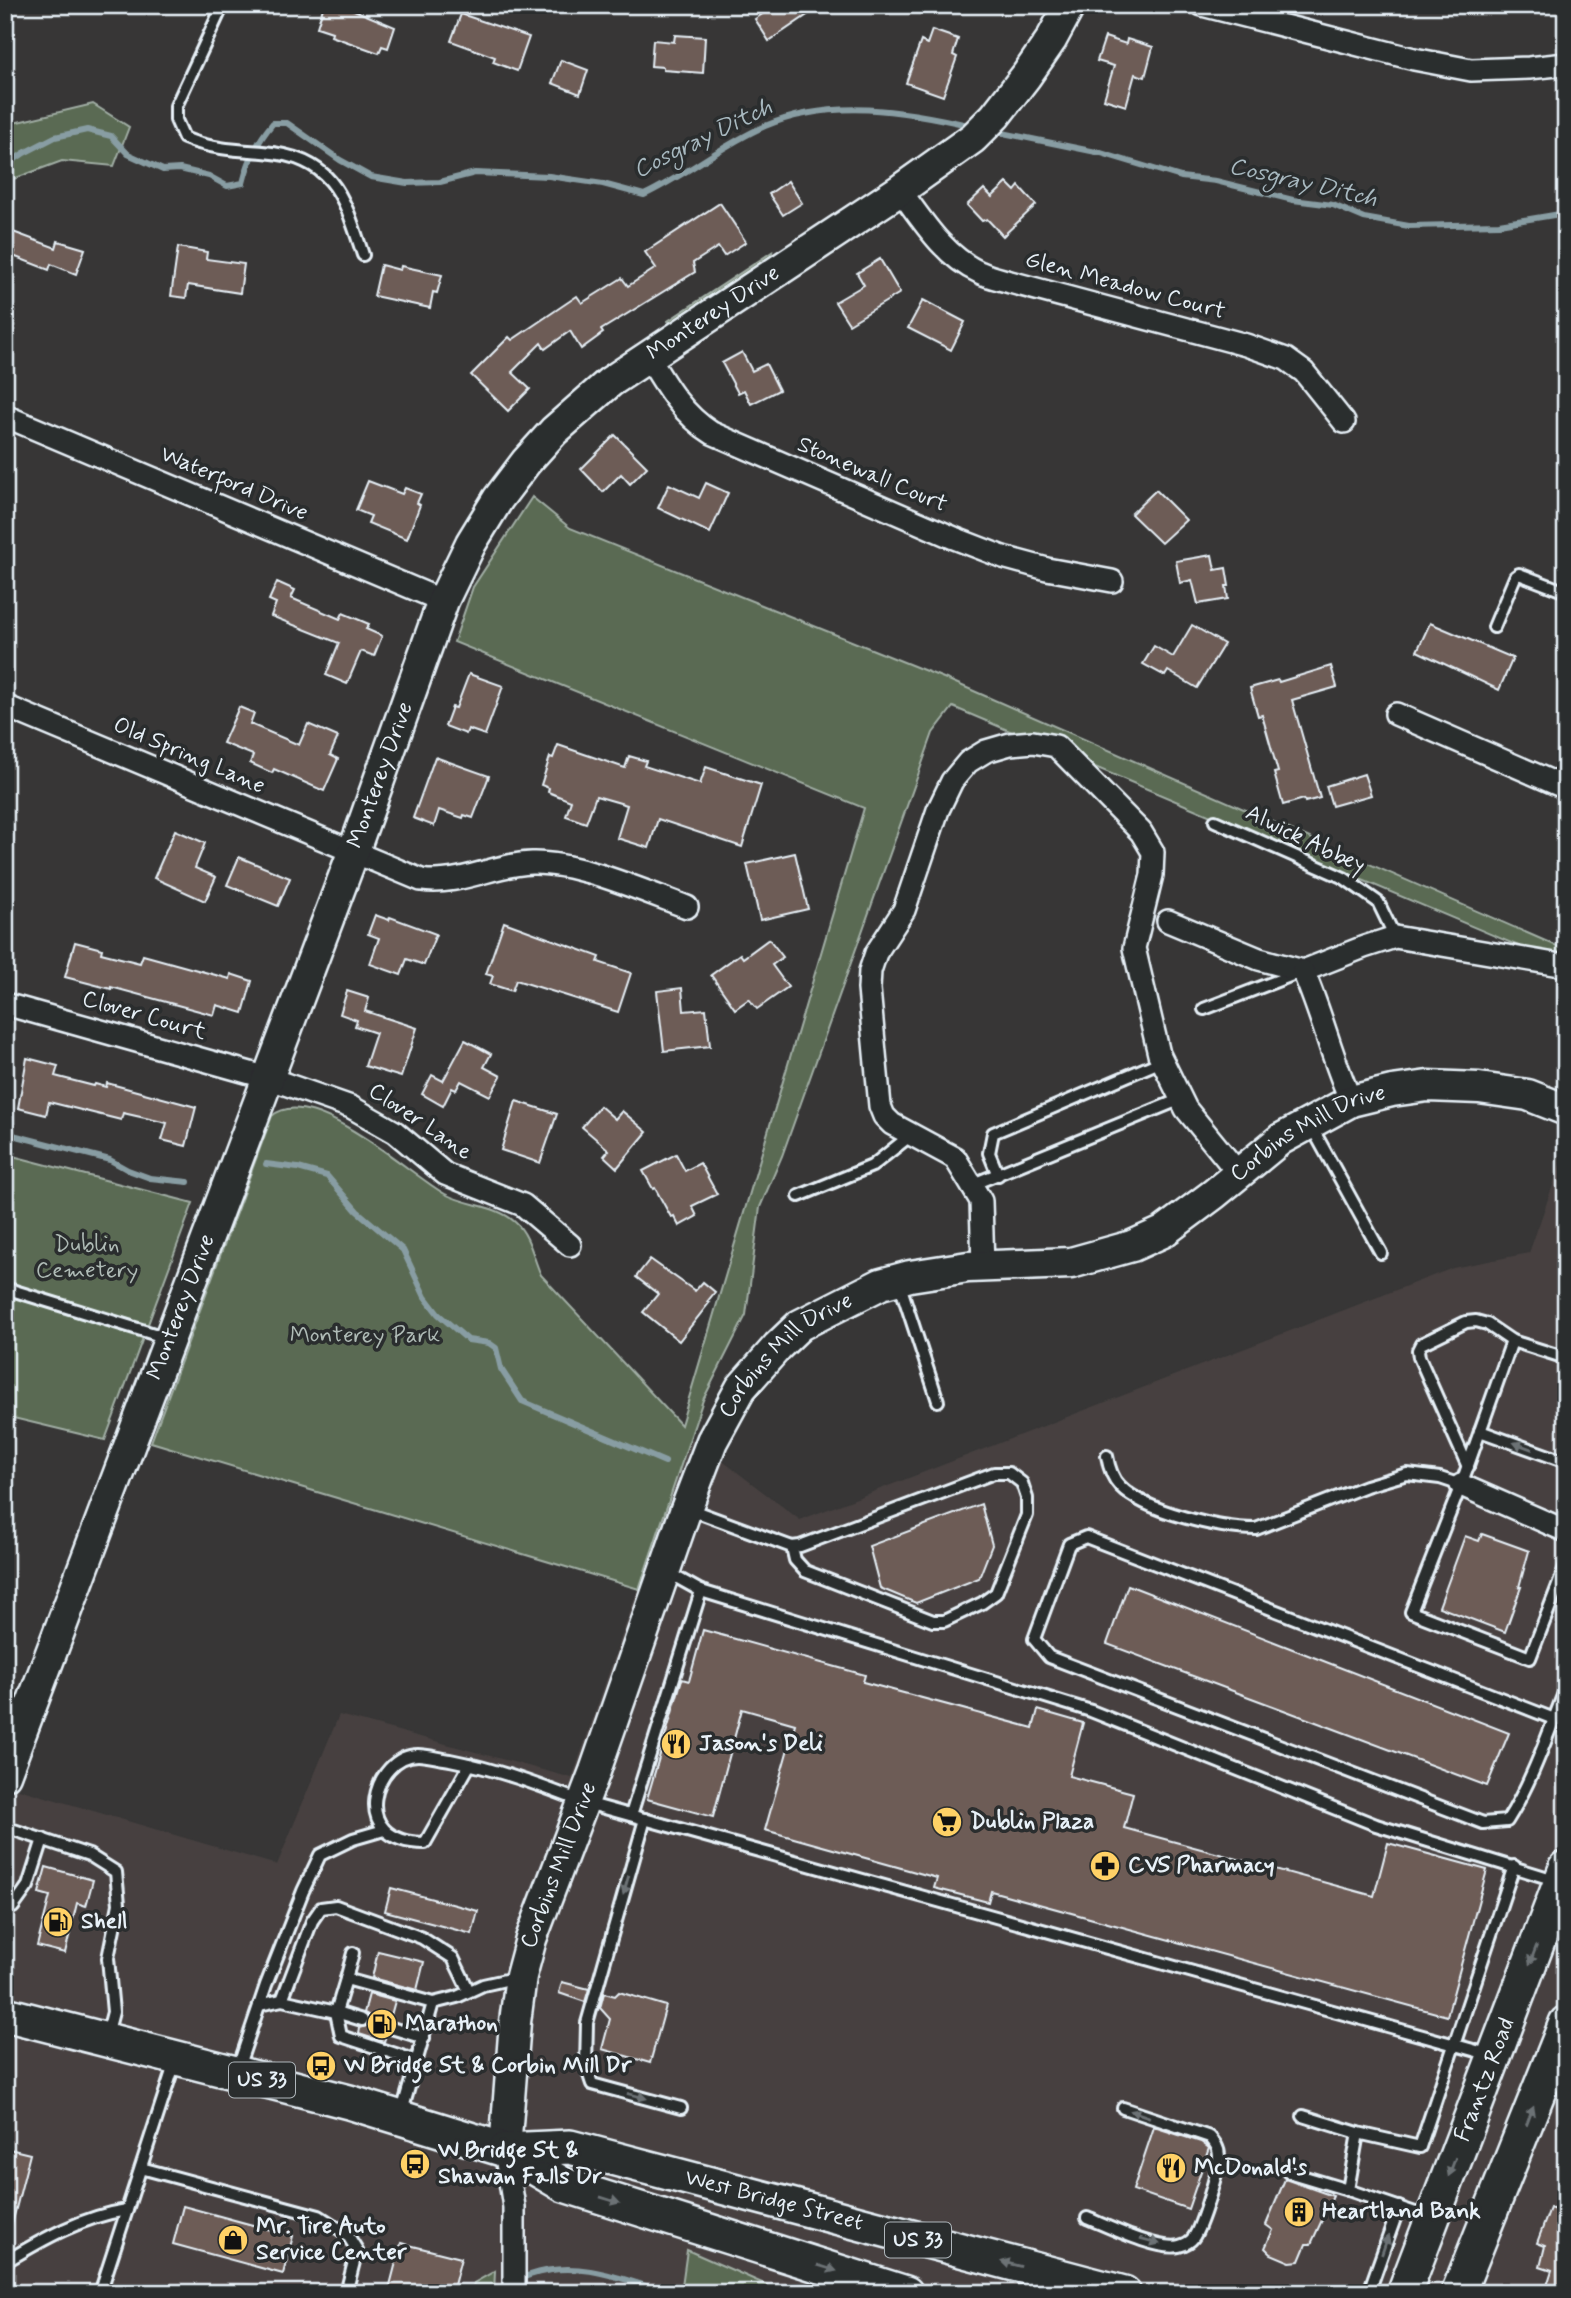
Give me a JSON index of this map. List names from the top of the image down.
{
  "streets": {
    "main road": ["US 33", "Frantz Road", "West Bridge Street"],
    "street": [
      "Glen Meadow Court",
      "Monterey Drive",
      "Stonewall Court",
      "Waterford Drive",
      "Old Spring Lane",
      "Clover Court",
      "Clover Lane",
      "Corbins Mill Drive"
    ],
    "lane": ["Alwick Abbey"]
  },
  "crossings": [
    ["Glen Meadow Court", "Monterey Drive"],
    ["Monterey Drive", "Stonewall Court"],
    ["Monterey Drive", "Waterford Drive"],
    ["Monterey Drive", "Old Spring Lane"],
    ["Monterey Drive", "Clover Court"],
    ["Monterey Drive", "Clover Lane"],
    ["Clover Court", "Clover Lane"],
    ["Corbins Mill Drive", "West Bridge Street"]
  ],
  "water": ["Cosgray Ditch"],
  "parks": ["Dublin Cemetery", "Monterey Park"],
  "places": {
    "restaurant": ["Jason's Deli", "McDonald's"],
    "supermarket": ["Dublin Plaza"],
    "pharmacy": ["CVS Pharmacy"],
    "fuel station": ["Shell", "Marathon"],
    "bus stop": ["W Bridge St & Corbin Mill Dr", "W Bridge St & Shawan Falls Dr"],
    "building": ["Heartland Bank"],
    "shop": ["Mr. Tire Auto Service Center"]
  }
}
